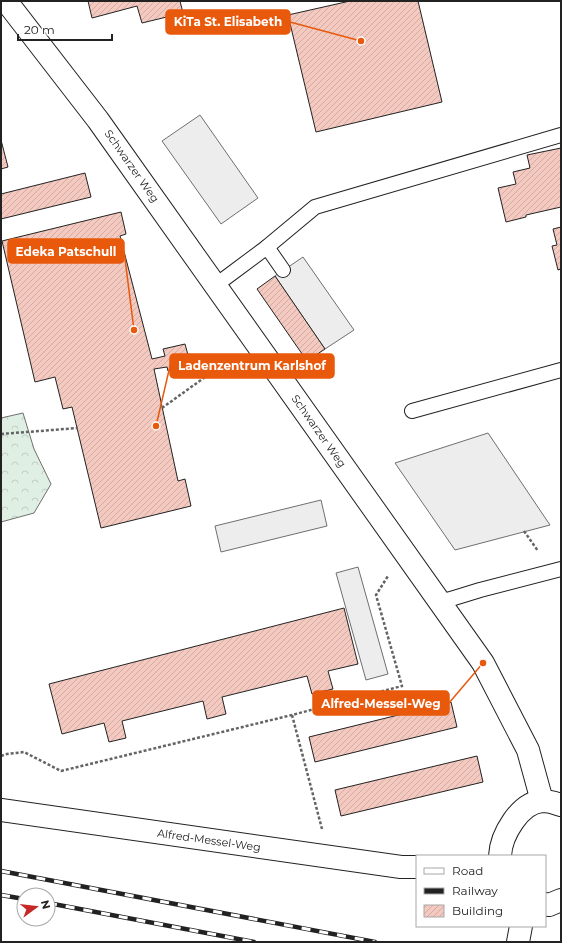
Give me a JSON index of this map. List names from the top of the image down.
{
  "streets": {
    "street": ["Schwarzer Weg", "Alfred-Messel-Weg"]
  },
  "places": [
    "KiTa St. Elisabeth",
    "Edeka Patschull",
    "Ladenzentrum Karlshof",
    "Alfred-Messel-Weg"
  ],
  "legend": ["Road", "Railway", "Building"],
  "scale_bar": "20 m",
  "north": "right"
}
